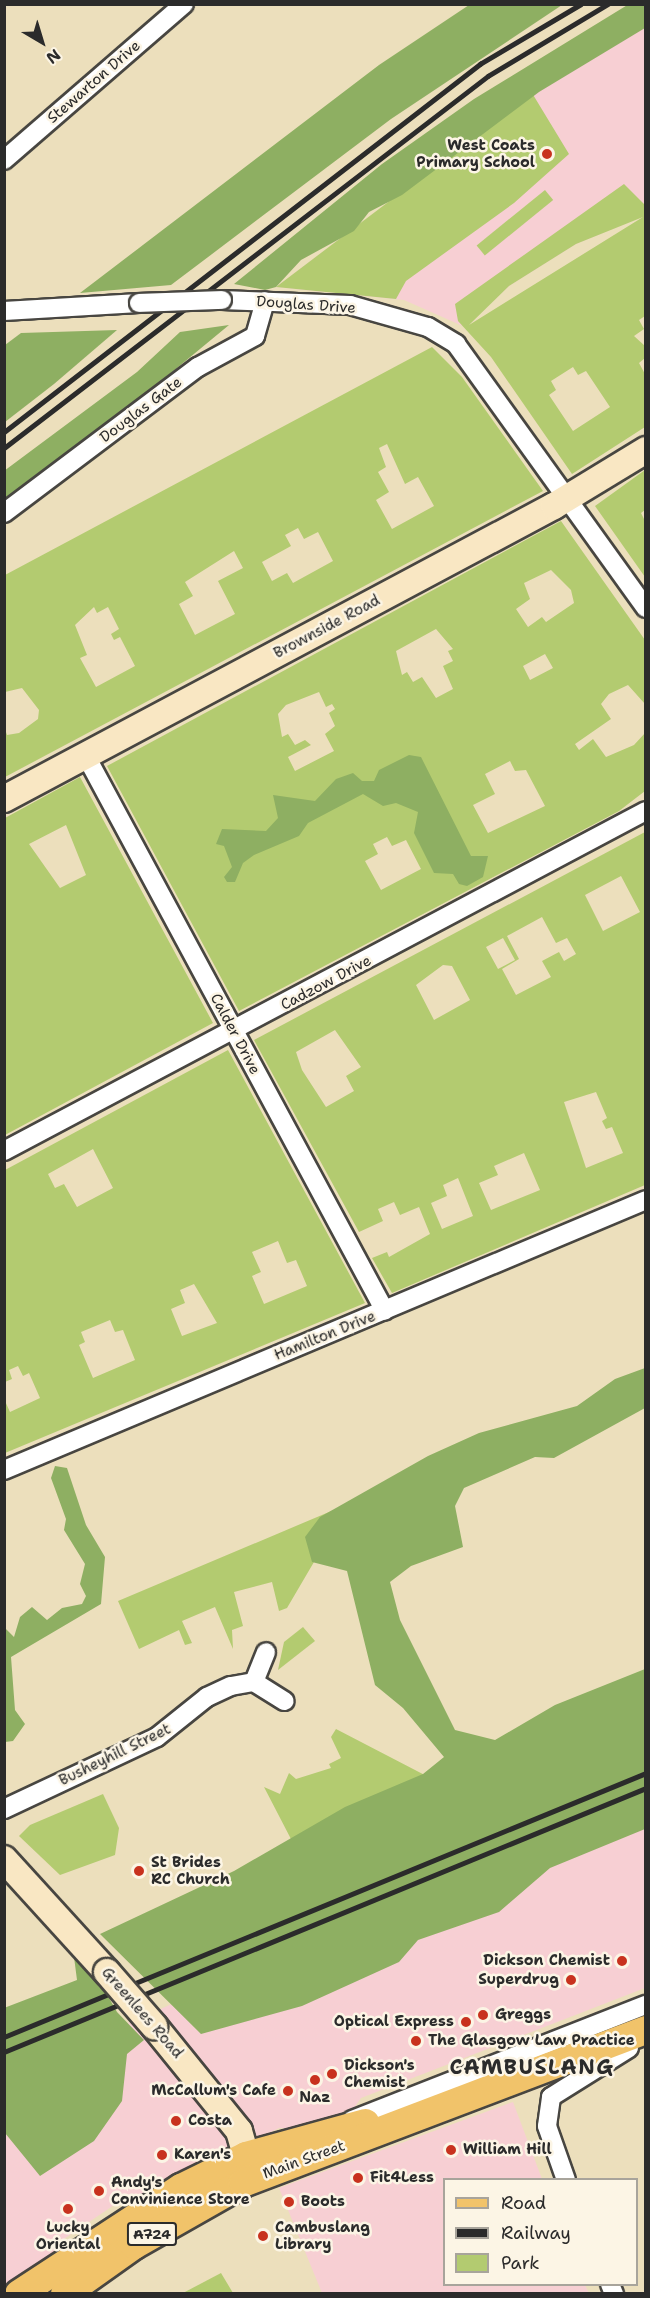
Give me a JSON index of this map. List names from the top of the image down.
{
  "streets": {
    "main road": ["Main Street", "A724"],
    "street": [
      "Stewarton Drive",
      "Douglas Drive",
      "Douglas Gate",
      "Brownside Road",
      "Cadzow Drive",
      "Calder Drive",
      "Hamilton Drive",
      "Busheyhill Street",
      "Greenlees Road"
    ]
  },
  "crossings": [
    ["Douglas Drive", "Douglas Gate"],
    ["Douglas Drive", "Brownside Road"],
    ["Brownside Road", "Calder Drive"],
    ["Cadzow Drive", "Calder Drive"],
    ["Calder Drive", "Hamilton Drive"],
    ["Greenlees Road", "Main Street"]
  ],
  "districts": ["CAMBUSLANG"],
  "places": [
    "West Coats Primary School",
    "St Brides RC Church",
    "Dickson Chemist",
    "Superdrug",
    "Greggs",
    "Optical Express",
    "The Glasgow Law Practice",
    "Dickson's Chemist",
    "Naz",
    "McCallum's Cafe",
    "Costa",
    "William Hill",
    "Karen's",
    "Fit4Less",
    "Andy's Convinience Store",
    "Boots",
    "Lucky Oriental",
    "Cambuslang Library"
  ],
  "legend": ["Road", "Railway", "Park"],
  "north": "bottom right"
}
